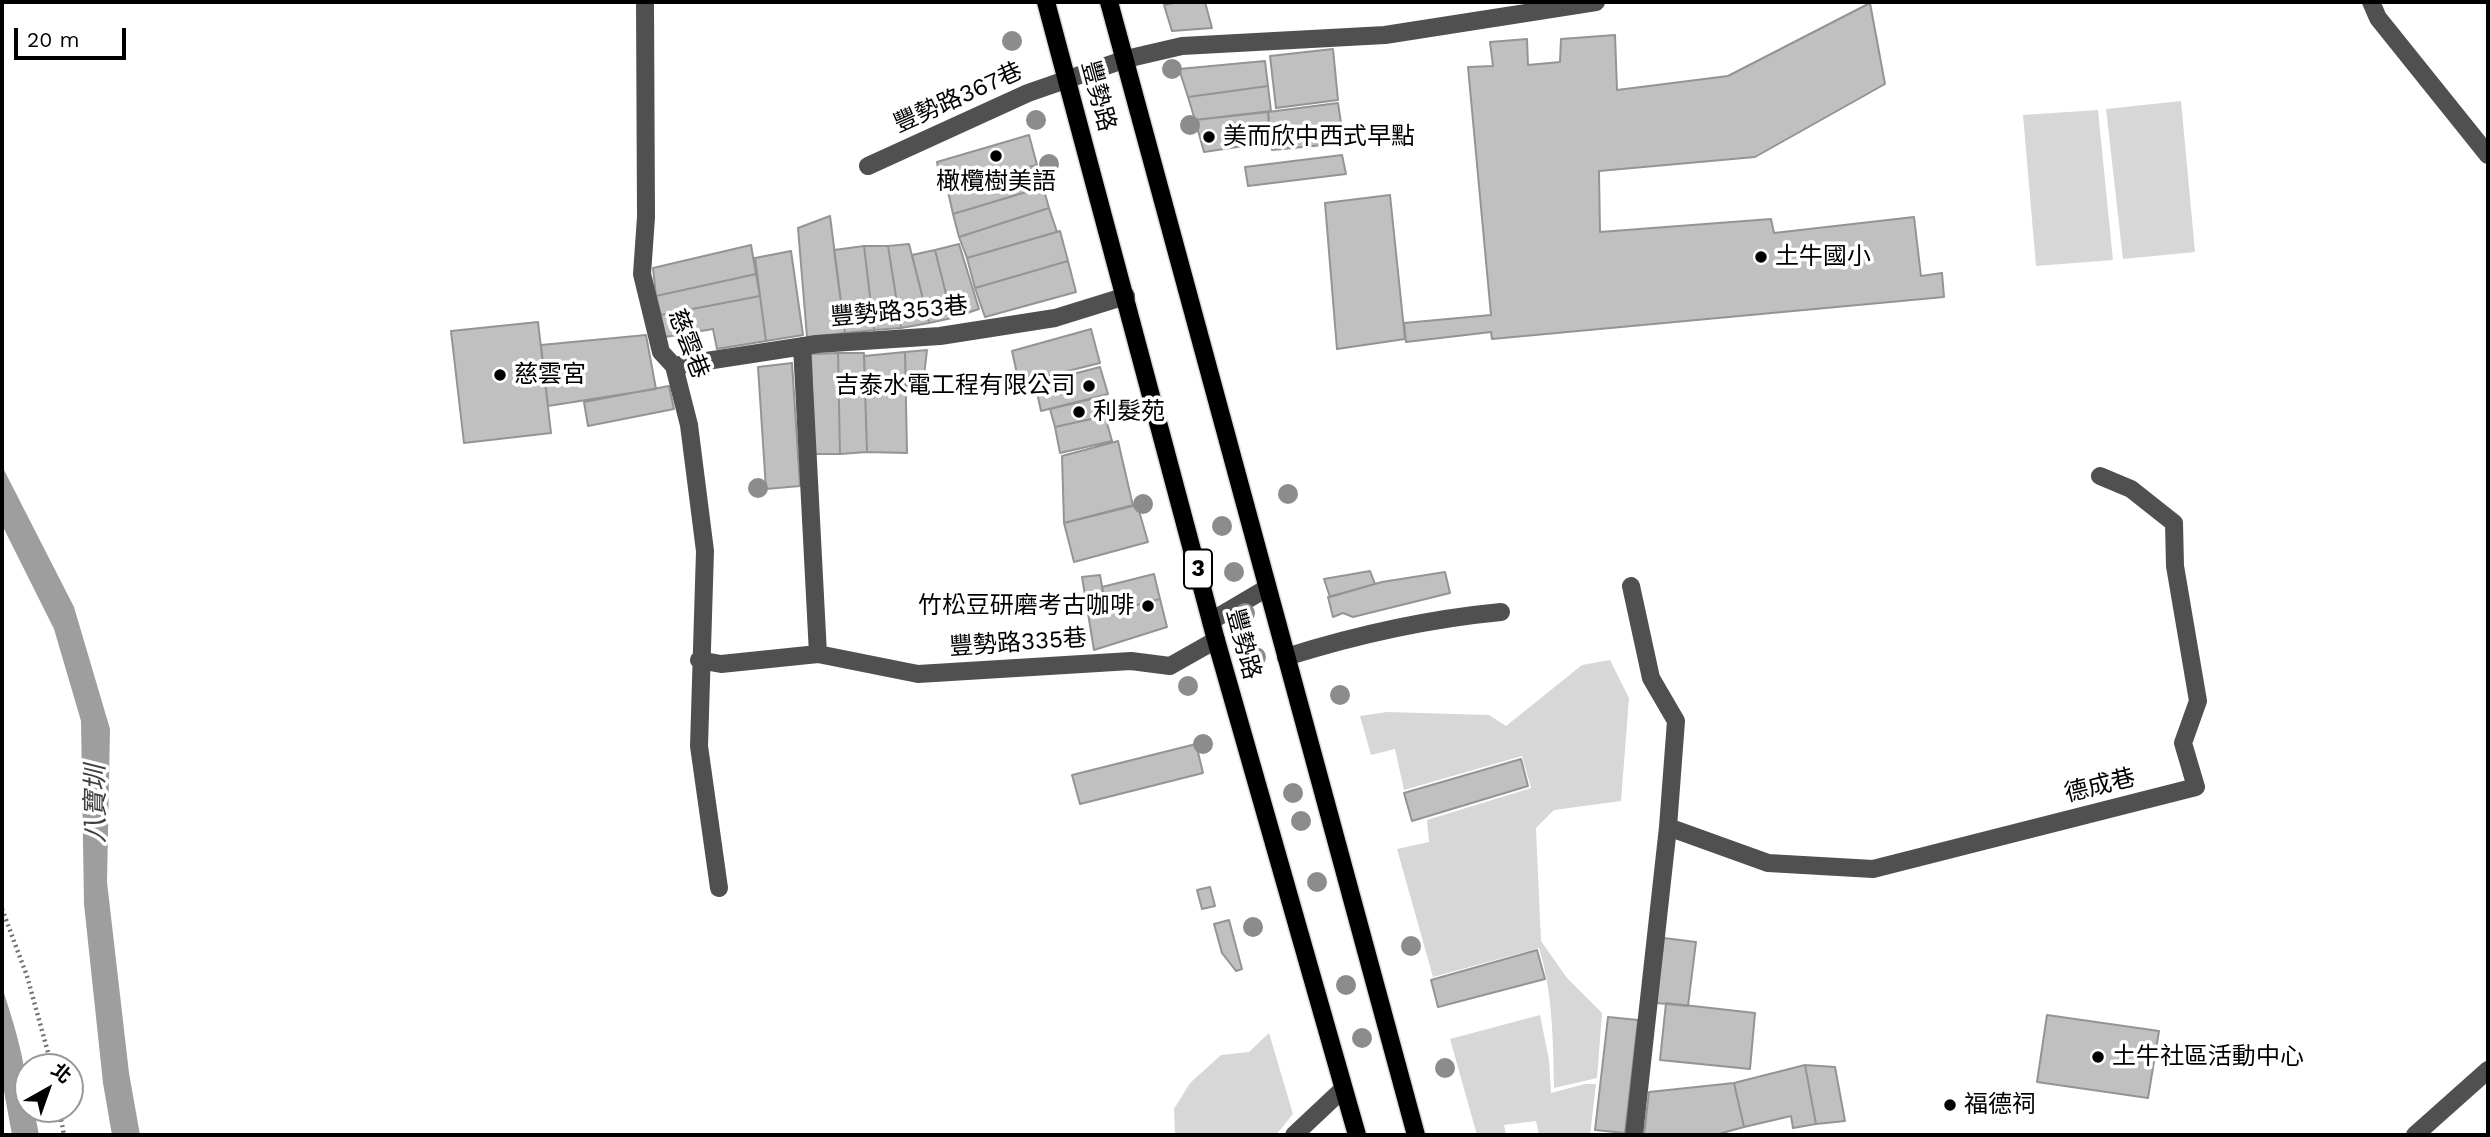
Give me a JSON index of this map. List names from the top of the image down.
{
  "streets": {
    "main road": ["豐勢路", "3"],
    "street": [
      "豐勢路367巷",
      "豐勢路353巷",
      "慈雲巷",
      "豐勢路335巷",
      "德成巷"
    ]
  },
  "crossings": [
    ["豐勢路", "豐勢路367巷"],
    ["豐勢路", "豐勢路353巷"],
    ["豐勢路", "豐勢路335巷"],
    ["豐勢路353巷", "慈雲巷"]
  ],
  "water": ["八寶圳"],
  "places": [
    "美而欣中西式早點",
    "橄欖樹美語",
    "土牛國小",
    "慈雲宮",
    "吉泰水電工程有限公司",
    "利髮苑",
    "竹松豆研磨考古咖啡",
    "土牛社區活動中心",
    "福德祠"
  ],
  "scale_bar": "20 m",
  "north": "top right"
}
